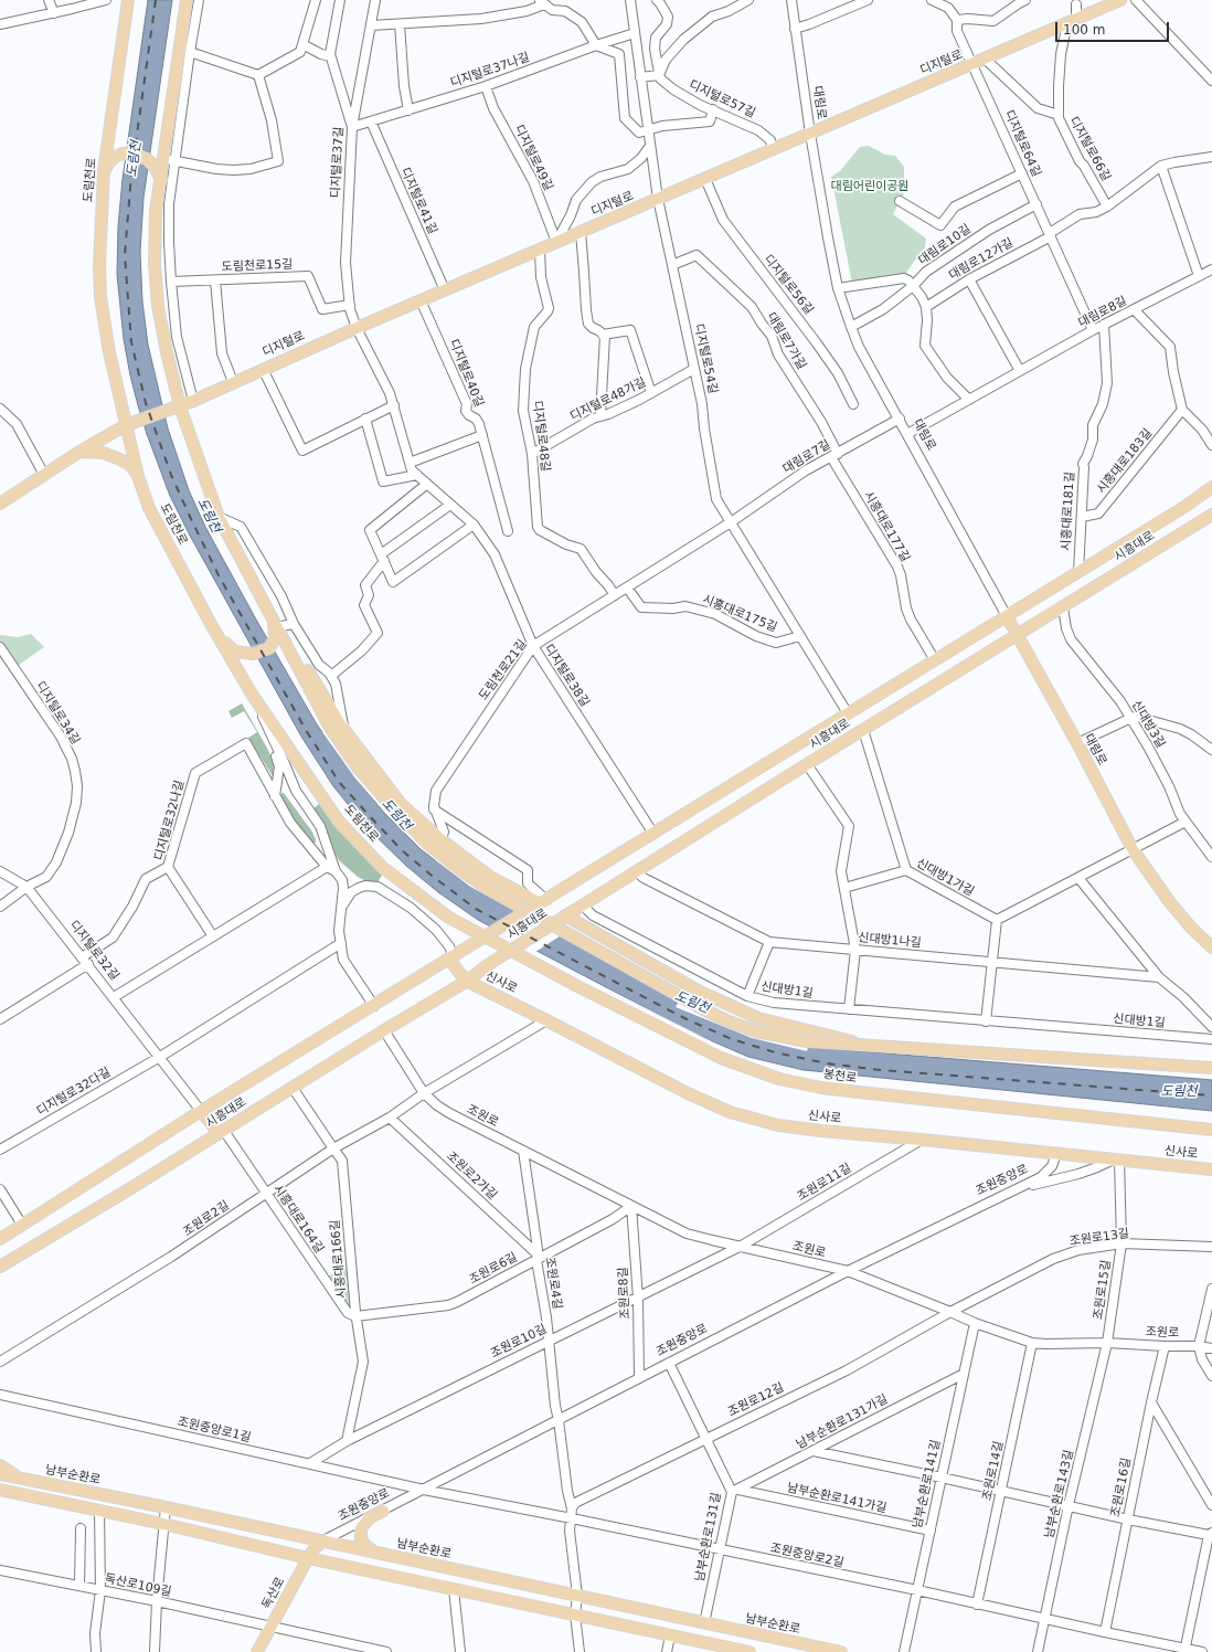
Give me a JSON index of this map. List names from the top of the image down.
{
  "streets": {
    "main road": [
      "디지털로",
      "대림로",
      "도림천로",
      "시흥대로",
      "디지털로32길",
      "신사로",
      "봉천로",
      "조원중앙로",
      "남부순환로",
      "독산로"
    ],
    "street": [
      "디지털로37나길",
      "디지털로57길",
      "디지털로64길",
      "디지털로66길",
      "디지털로49길",
      "디지털로37길",
      "디지털로41길",
      "대림로10길",
      "대림로12가길",
      "도림천로15길",
      "디지털로56길",
      "대림로8길",
      "대림로7가길",
      "디지털로54길",
      "디지털로40길",
      "디지털로48가길",
      "디지털로48길",
      "대림로7길",
      "시흥대로183길",
      "시흥대로181길",
      "시흥대로177길",
      "시흥대로175길",
      "도림천로21길",
      "디지털로38길",
      "디지털로34길",
      "신대방3길",
      "디지털로32나길",
      "신대방1가길",
      "신대방1나길",
      "신대방1길",
      "디지털로32다길",
      "조원로",
      "조원로2가길",
      "조원로11길",
      "조원로2길",
      "시흥대로164길",
      "조원로13길",
      "시흥대로166길",
      "조원로6길",
      "조원로4길",
      "조원로15길",
      "조원로8길",
      "조원로10길",
      "조원로12길",
      "남부순환로131가길",
      "조원중앙로1길",
      "조원로14길",
      "남부순환로141길",
      "조원로16길",
      "남부순환로143길",
      "남부순환로141가길",
      "남부순환로131길",
      "조원중앙로2길",
      "독산로109길"
    ]
  },
  "crossings": [
    ["디지털로", "디지털로57길"],
    ["디지털로", "대림로"],
    ["디지털로", "디지털로64길"],
    ["디지털로", "디지털로66길"],
    ["디지털로", "디지털로49길"],
    ["디지털로", "디지털로37길"],
    ["디지털로", "도림천로"],
    ["디지털로", "디지털로41길"],
    ["디지털로", "디지털로56길"],
    ["디지털로", "디지털로54길"],
    ["디지털로", "디지털로40길"],
    ["디지털로", "디지털로48길"],
    ["디지털로", "디지털로38길"],
    ["디지털로37나길", "디지털로49길"],
    ["디지털로37나길", "디지털로37길"],
    ["디지털로37나길", "디지털로41길"],
    ["디지털로37나길", "디지털로54길"],
    ["대림로", "대림로10길"],
    ["대림로", "대림로8길"],
    ["대림로", "대림로7길"],
    ["대림로", "시흥대로"],
    ["디지털로64길", "대림로10길"],
    ["디지털로64길", "대림로12가길"],
    ["디지털로64길", "대림로8길"],
    ["디지털로37길", "도림천로15길"],
    ["디지털로37길", "디지털로38길"],
    ["도림천로", "봉천로"],
    ["대림로8길", "시흥대로181길"],
    ["대림로7가길", "디지털로54길"],
    ["대림로7가길", "대림로7길"],
    ["대림로7가길", "시흥대로177길"],
    ["디지털로54길", "디지털로48가길"],
    ["디지털로54길", "대림로7길"],
    ["디지털로54길", "시흥대로175길"],
    ["디지털로54길", "도림천로21길"],
    ["디지털로48가길", "디지털로48길"],
    ["디지털로48길", "도림천로21길"],
    ["대림로7길", "시흥대로177길"],
    ["대림로7길", "시흥대로175길"],
    ["대림로7길", "도림천로21길"],
    ["시흥대로183길", "시흥대로181길"],
    ["시흥대로181길", "시흥대로"],
    ["시흥대로177길", "시흥대로"],
    ["시흥대로", "시흥대로175길"],
    ["시흥대로", "도림천로21길"],
    ["시흥대로", "디지털로38길"],
    ["시흥대로", "신대방3길"],
    ["시흥대로", "신대방1가길"],
    ["시흥대로", "신대방1나길"],
    ["시흥대로", "디지털로32길"],
    ["시흥대로", "신사로"],
    ["시흥대로", "신대방1길"],
    ["시흥대로", "조원로"],
    ["시흥대로", "시흥대로164길"],
    ["시흥대로", "시흥대로166길"],
    ["시흥대로175길", "도림천로21길"],
    ["도림천로21길", "디지털로38길"],
    ["디지털로34길", "디지털로32길"],
    ["디지털로32길", "디지털로32다길"],
    ["디지털로32길", "시흥대로164길"],
    ["신사로", "조원중앙로"],
    ["신사로", "조원로11길"],
    ["신사로", "조원로15길"],
    ["조원로", "조원중앙로"],
    ["조원로", "조원로11길"],
    ["조원로", "조원로2길"],
    ["조원로", "조원로13길"],
    ["조원로", "조원로6길"],
    ["조원로", "조원로4길"],
    ["조원로", "조원로15길"],
    ["조원로", "조원로8길"],
    ["조원로", "조원로10길"],
    ["조원로", "조원로12길"],
    ["조원로", "조원로14길"],
    ["조원로", "남부순환로141길"],
    ["조원로", "조원로16길"],
    ["조원로", "남부순환로143길"],
    ["조원로2가길", "조원로2길"],
    ["조원로2가길", "조원로6길"],
    ["조원로2가길", "조원로4길"],
    ["조원중앙로", "조원로4길"],
    ["조원중앙로", "조원로8길"],
    ["조원중앙로", "조원중앙로1길"],
    ["조원중앙로", "남부순환로"],
    ["조원중앙로", "남부순환로131길"],
    ["조원중앙로", "조원중앙로2길"],
    ["조원중앙로", "독산로"],
    ["조원로11길", "조원로10길"],
    ["조원로2길", "시흥대로164길"],
    ["조원로2길", "시흥대로166길"],
    ["시흥대로164길", "시흥대로166길"],
    ["시흥대로164길", "조원로6길"],
    ["조원로13길", "조원로15길"],
    ["조원로13길", "조원로12길"],
    ["시흥대로166길", "조원로6길"],
    ["시흥대로166길", "조원로10길"],
    ["조원로6길", "조원로4길"],
    ["조원로6길", "조원로8길"],
    ["조원로4길", "조원로10길"],
    ["조원로4길", "조원로12길"],
    ["조원로4길", "남부순환로"],
    ["조원로4길", "조원중앙로2길"],
    ["조원로15길", "남부순환로143길"],
    ["조원로8길", "조원로10길"],
    ["조원로10길", "조원중앙로1길"],
    ["조원로12길", "남부순환로131길"],
    ["남부순환로131가길", "남부순환로141길"],
    ["남부순환로131가길", "남부순환로141가길"],
    ["남부순환로131가길", "남부순환로131길"],
    ["조원중앙로1길", "조원중앙로2길"],
    ["조원로14길", "조원중앙로2길"],
    ["남부순환로", "남부순환로131길"],
    ["남부순환로141길", "남부순환로141가길"],
    ["남부순환로141길", "조원중앙로2길"],
    ["조원로16길", "조원중앙로2길"],
    ["남부순환로143길", "조원중앙로2길"],
    ["남부순환로141가길", "남부순환로131길"],
    ["남부순환로131길", "조원중앙로2길"],
    ["독산로109길", "독산로"]
  ],
  "water": ["도림천"],
  "parks": ["대림어린이공원"],
  "scale_bar": "100 m"
}
